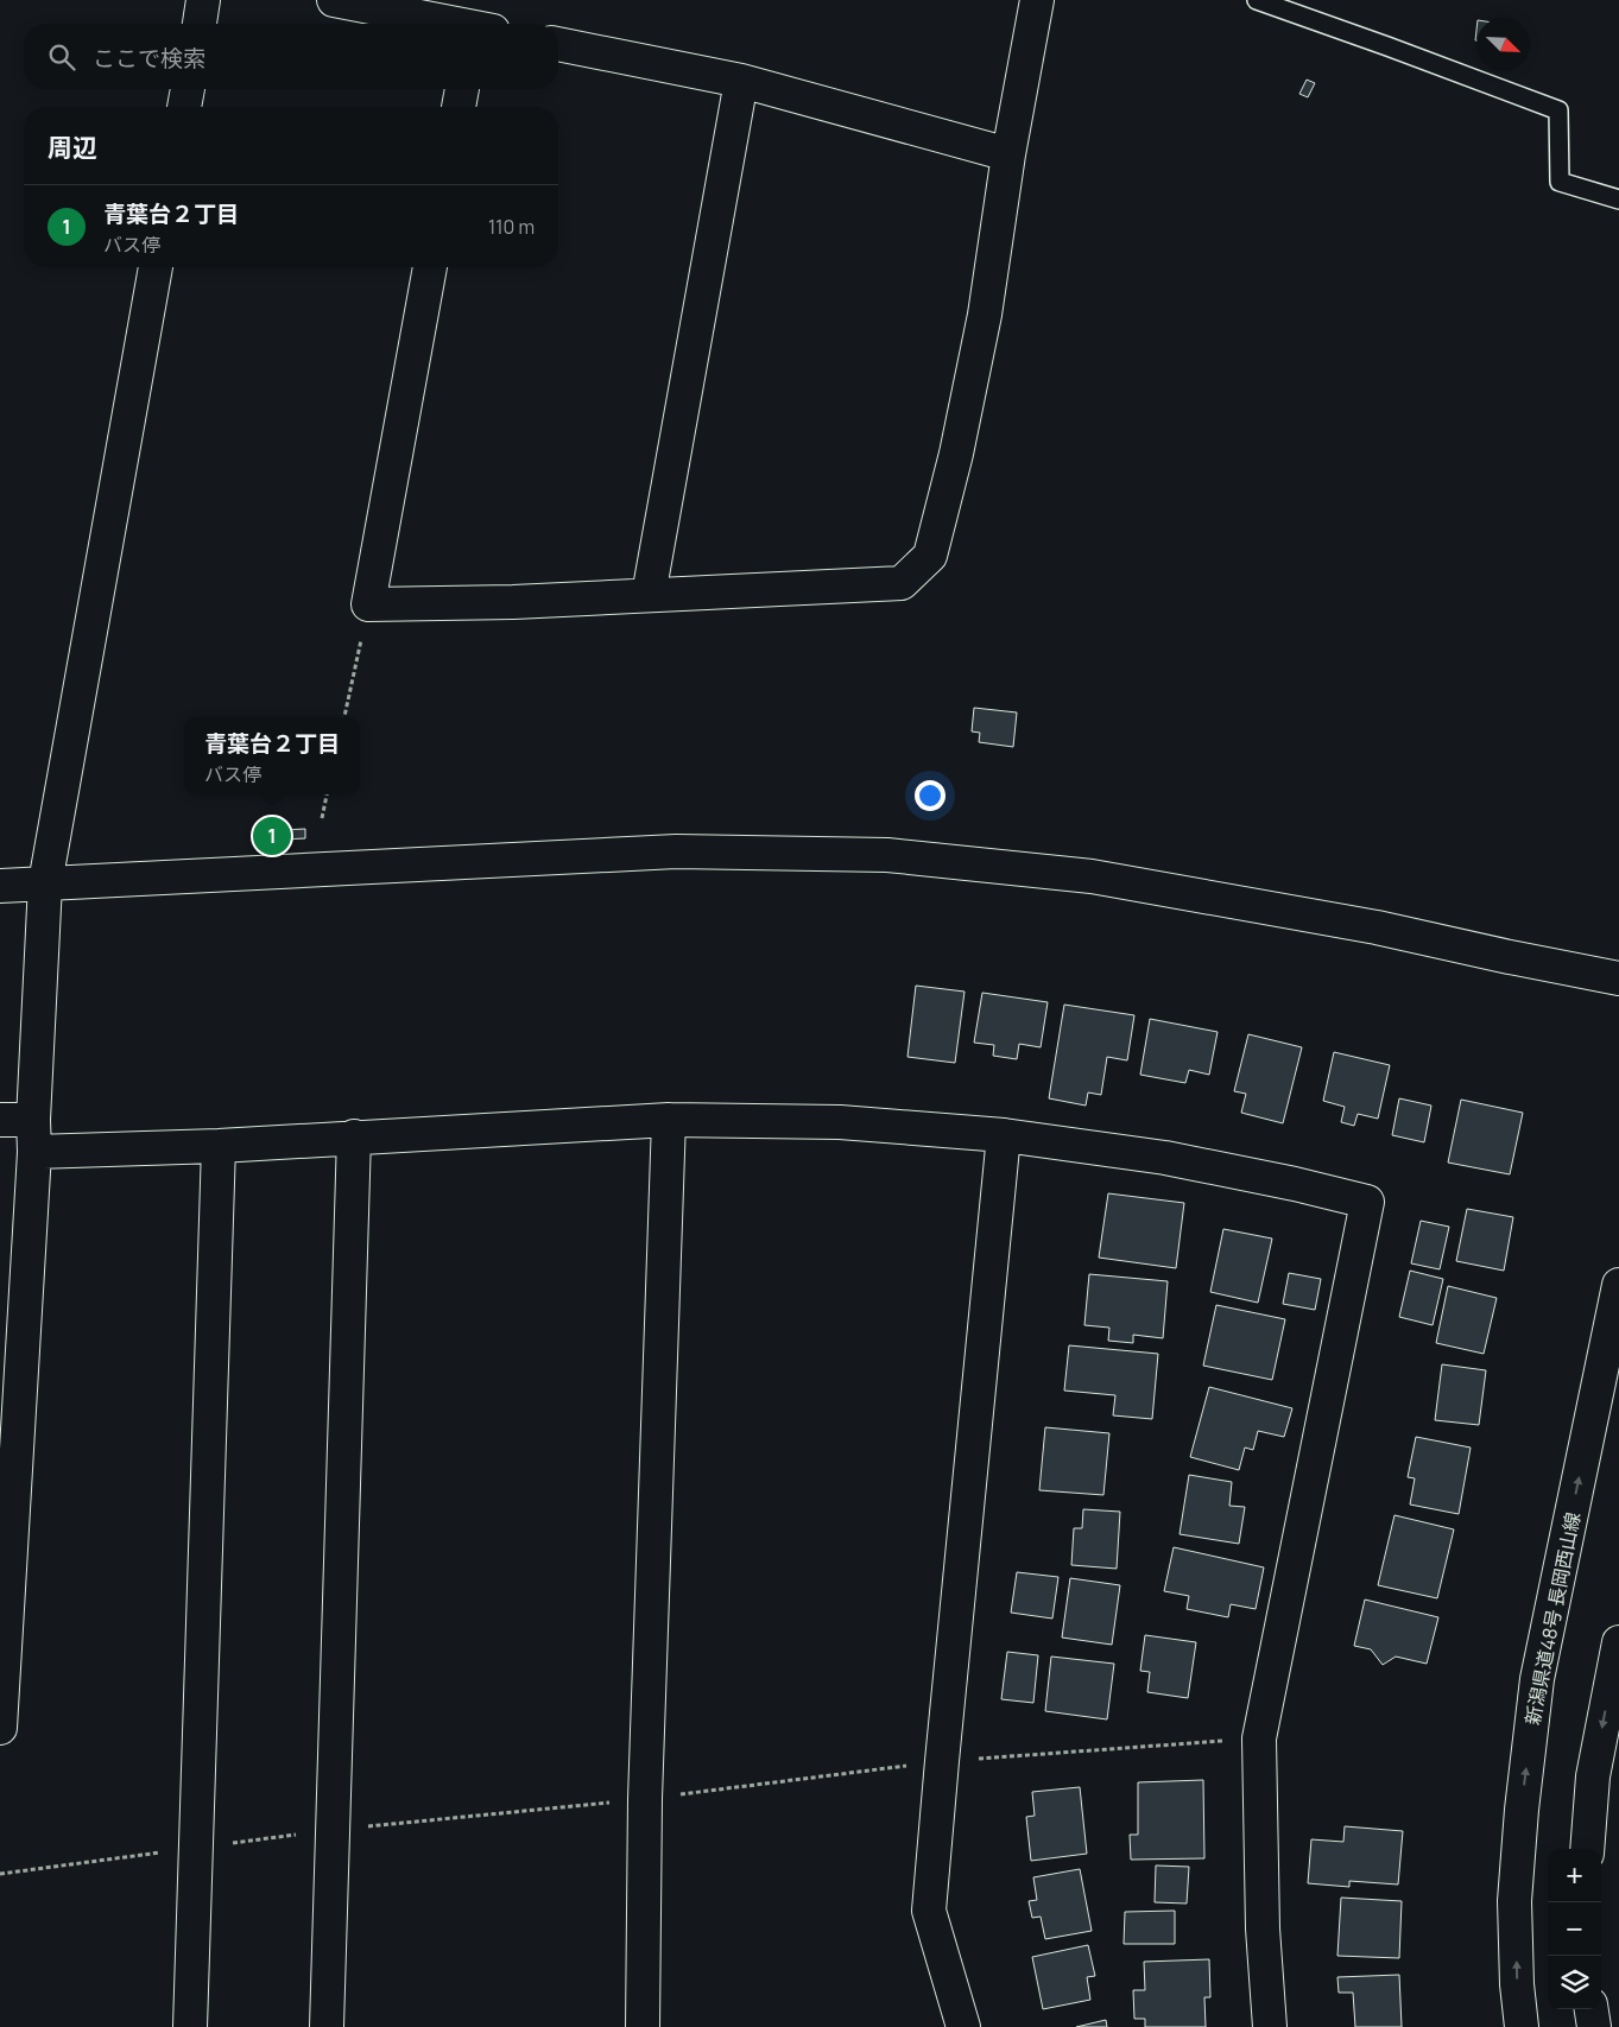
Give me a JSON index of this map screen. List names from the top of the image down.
{
  "streets": {
    "street": ["新潟県道48号 長岡西山線"]
  },
  "one_way": ["新潟県道48号 長岡西山線"],
  "north": "bottom right",
  "page": {
    "search": "ここで検索",
    "heading": "周辺",
    "list": [
      {
        "mark": "1",
        "name": "青葉台２丁目",
        "note": "バス停",
        "value": "110 m"
      }
    ],
    "popup": ["青葉台２丁目", "バス停"],
    "pins": "1",
    "map_buttons": ["+", "−"]
  }
}
